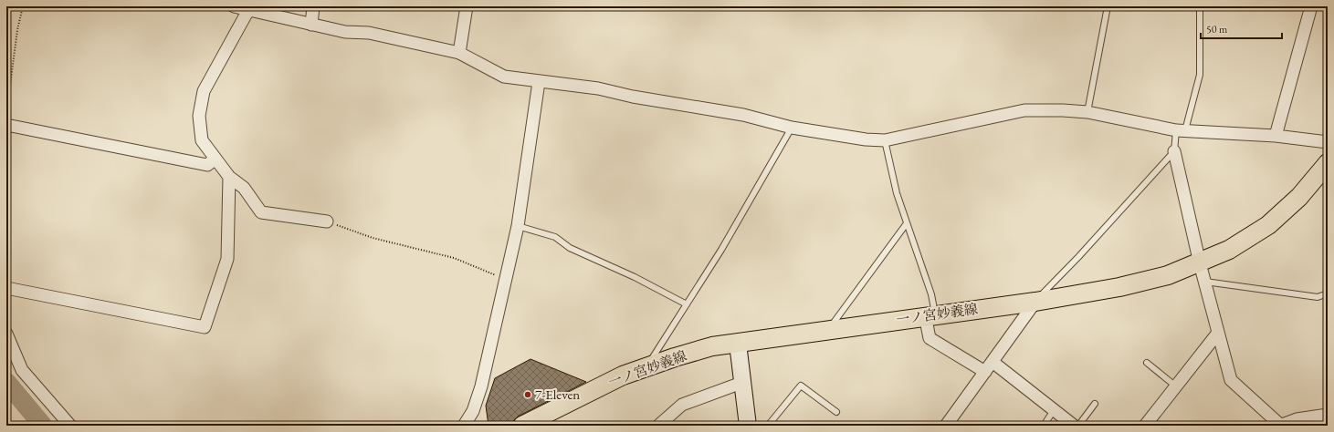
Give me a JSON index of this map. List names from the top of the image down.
{
  "streets": {
    "main road": ["一ノ宮妙義線"]
  },
  "places": ["7-Eleven"],
  "scale_bar": "50 m"
}
